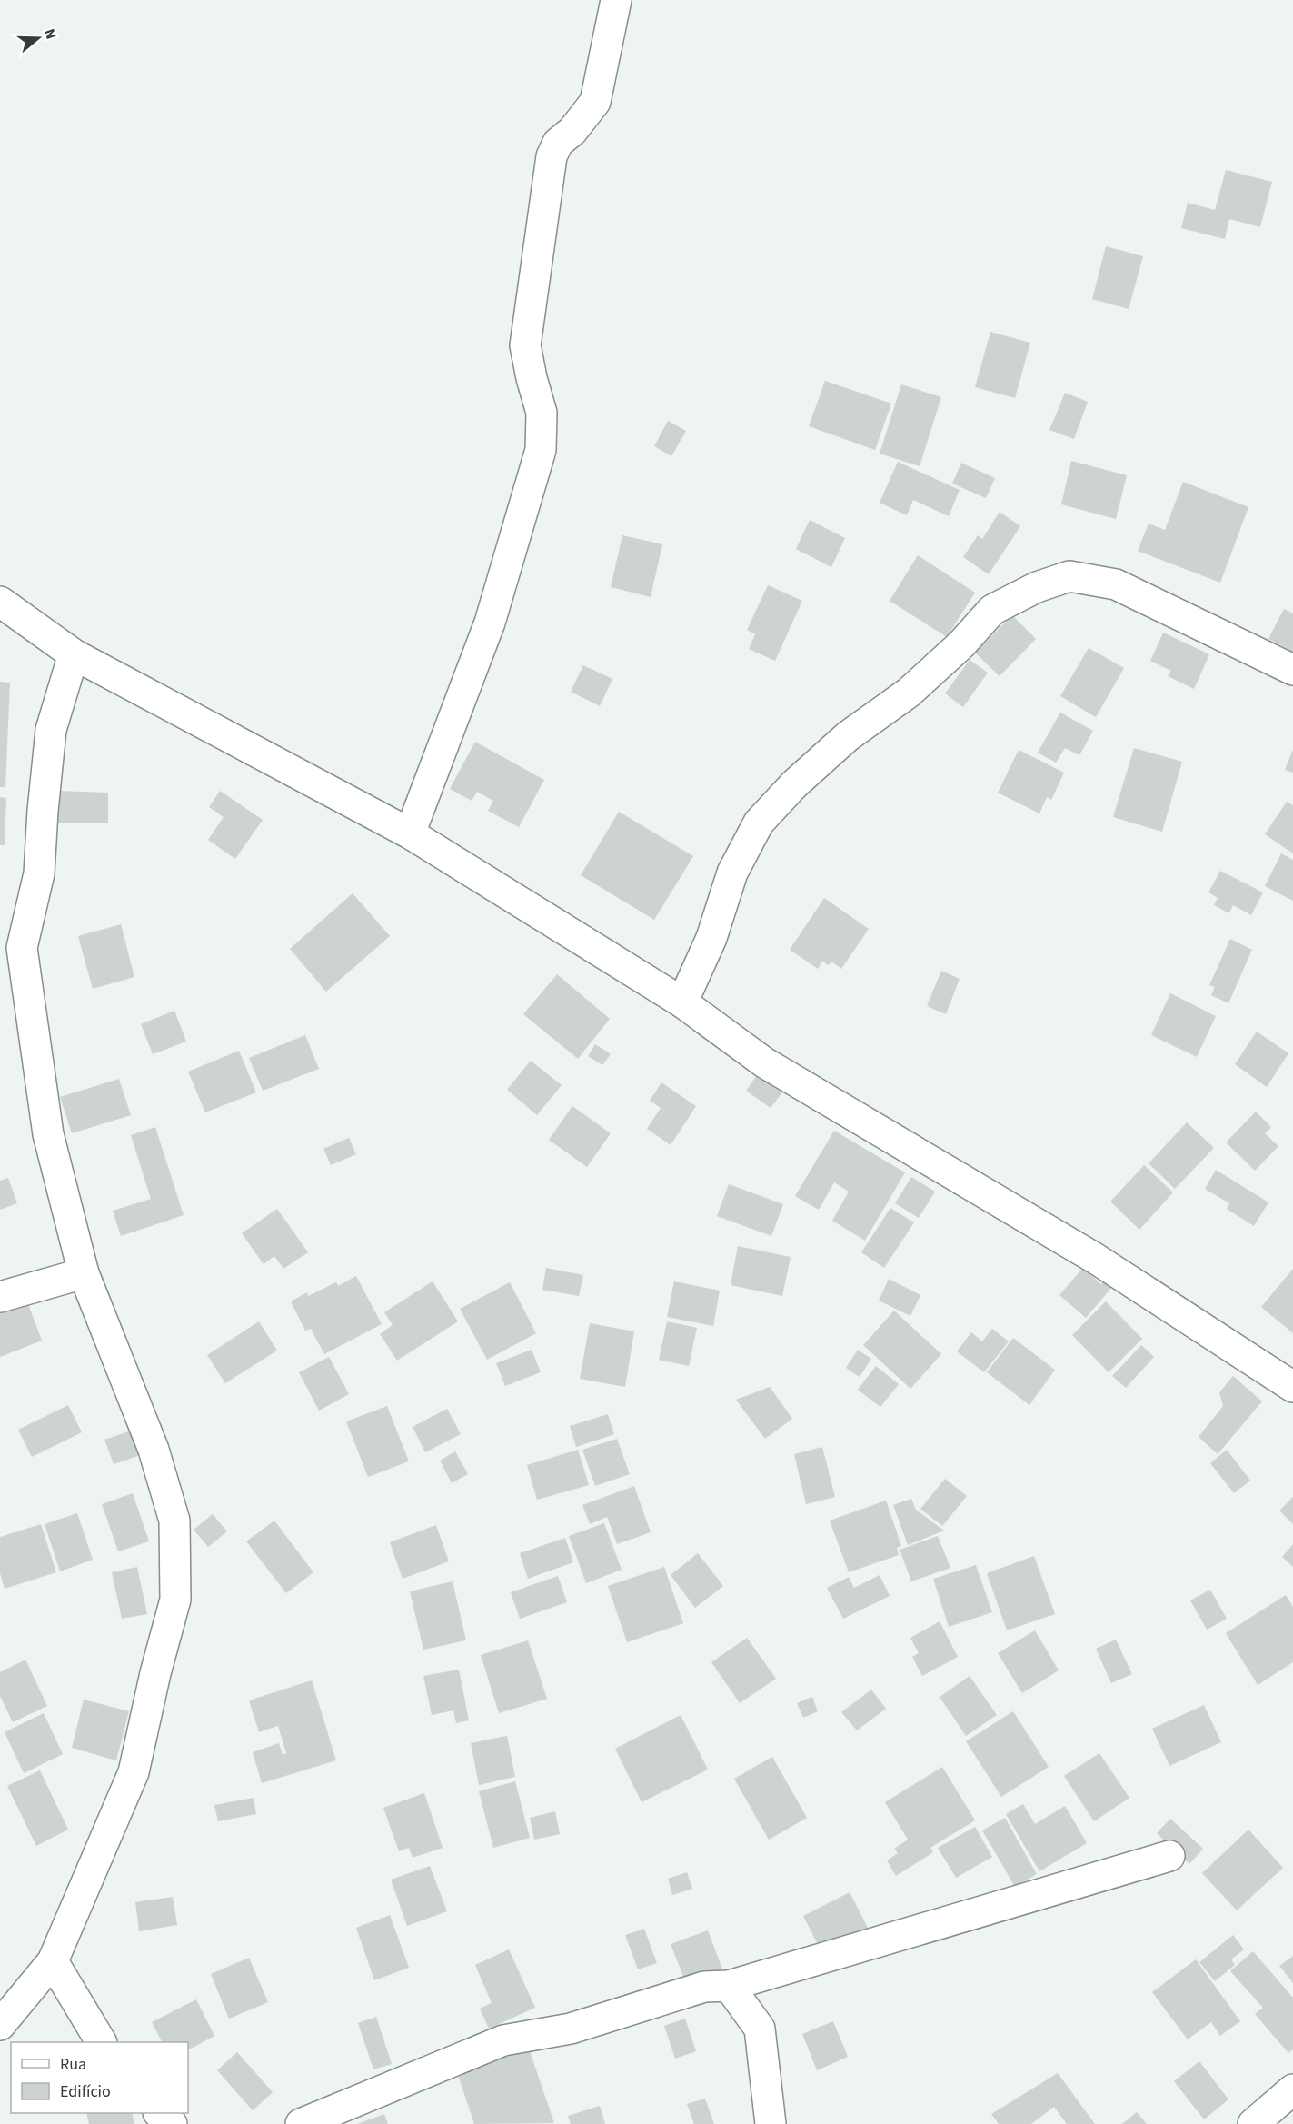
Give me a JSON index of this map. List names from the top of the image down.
{
  "legend": ["Rua", "Edifício"],
  "north": "right"
}
